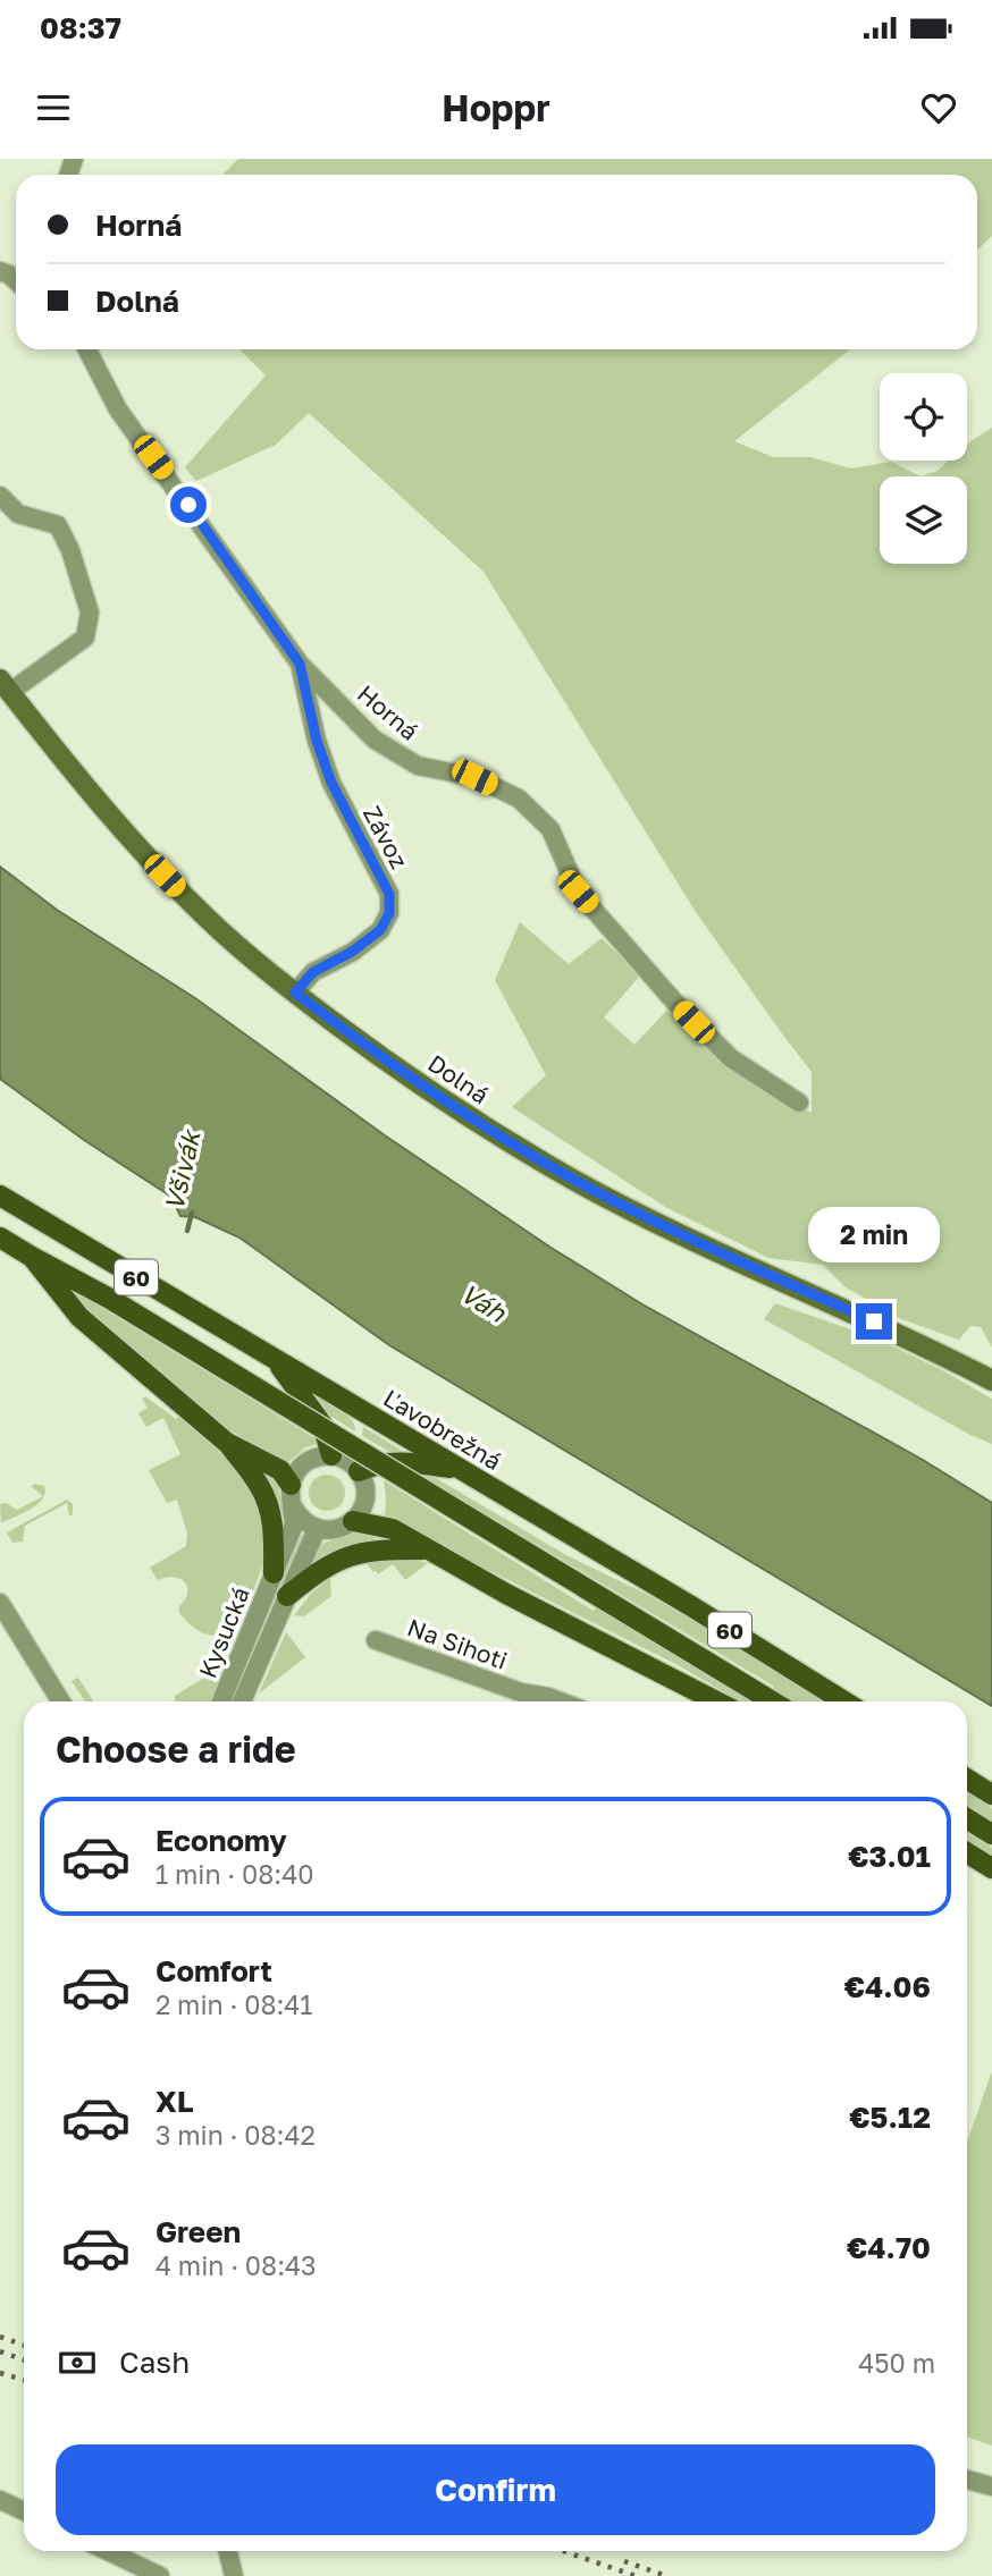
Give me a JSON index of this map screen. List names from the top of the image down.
{
  "streets": {
    "main road": ["Dolná", "60", "Ľavobrežná"],
    "street": [
      "Horná",
      "Závoz",
      "Kysucká",
      "Na Sihoti"
    ]
  },
  "crossings": [
    ["Horná", "Závoz"],
    ["Závoz", "Dolná"]
  ],
  "water": ["Všivák", "Váh"],
  "page": {
    "status": "08:37",
    "header": "Hoppr",
    "banner": ["Horná", "Dolná"],
    "bubble": "2 min",
    "heading": "Choose a ride",
    "list": [
      {
        "name": "Economy",
        "note": "1 min · 08:40",
        "value": "€3.01"
      },
      {
        "name": "Comfort",
        "note": "2 min · 08:41",
        "value": "€4.06"
      },
      {
        "name": "XL",
        "note": "3 min · 08:42",
        "value": "€5.12"
      },
      {
        "name": "Green",
        "note": "4 min · 08:43",
        "value": "€4.70"
      }
    ],
    "pay": ["Cash", "450 m"],
    "buttons": "Confirm"
  }
}
